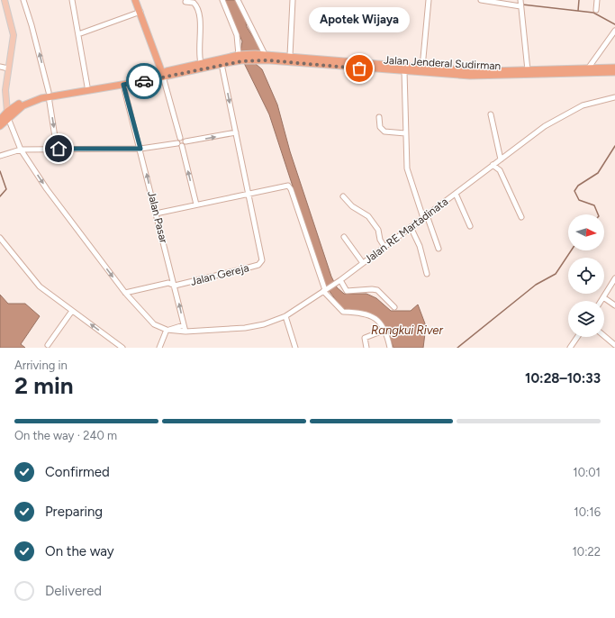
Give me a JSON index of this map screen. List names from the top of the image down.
{
  "streets": {
    "highway": ["Jalan Jenderal Sudirman"],
    "street": ["Jalan Pasar", "Jalan RE Martadinata", "Jalan Gereja"]
  },
  "crossings": [
    ["Jalan Jenderal Sudirman", "Jalan Pasar"],
    ["Jalan Pasar", "Jalan RE Martadinata"],
    ["Jalan Pasar", "Jalan Gereja"]
  ],
  "one_way": ["Jalan Pasar"],
  "water": ["Rangkui River"],
  "places": ["Apotek Wijaya"],
  "north": "right",
  "page": {
    "bubble": "Apotek Wijaya",
    "heading": ["2 min", "Arriving in", "10:28–10:33"],
    "bar": "On the way · 240 m",
    "list": [
      ["Confirmed", "10:01"],
      ["Preparing", "10:16"],
      ["On the way", "10:22"],
      "Delivered"
    ]
  }
}
